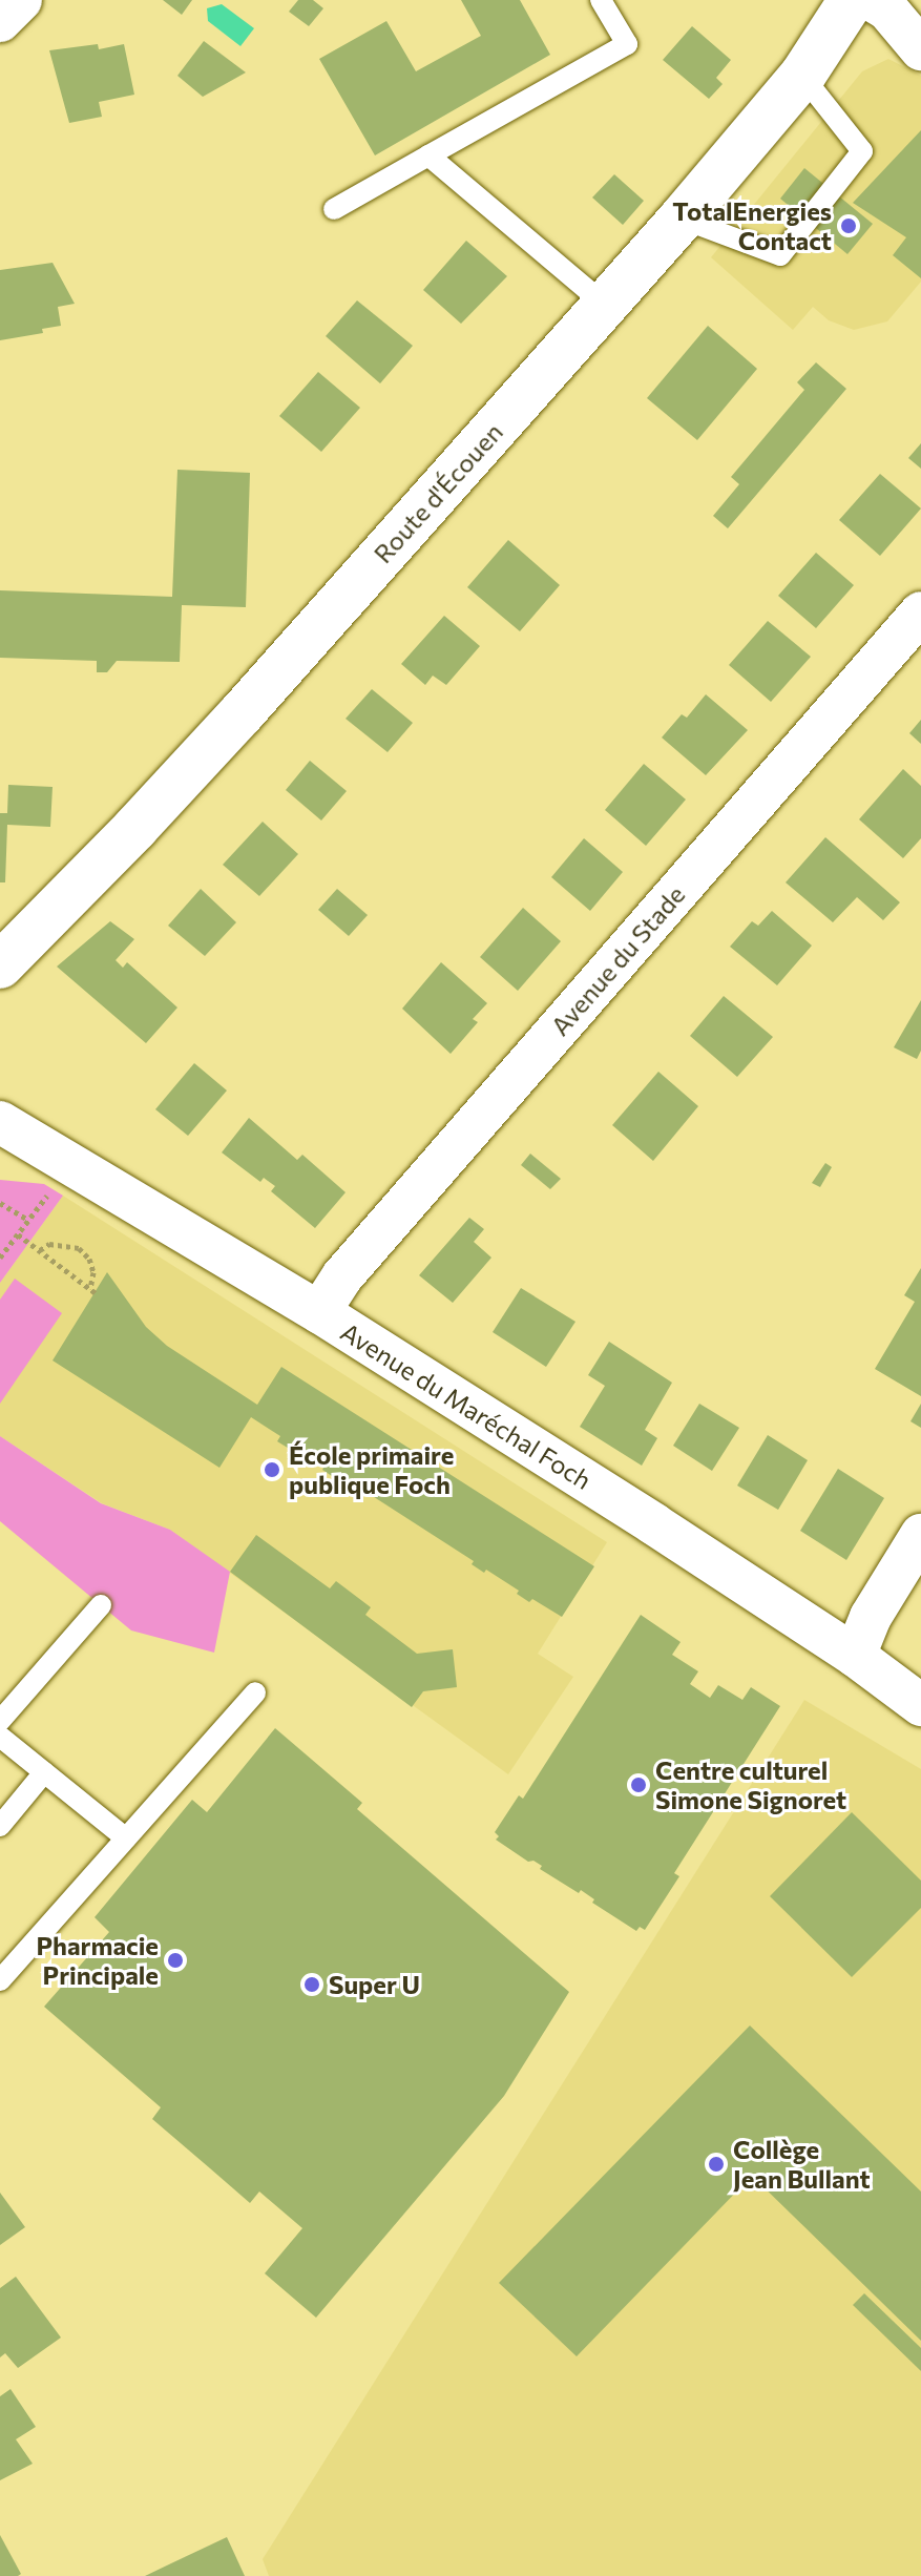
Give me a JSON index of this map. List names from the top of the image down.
{
  "streets": {
    "main road": ["Route d'Écouen"],
    "street": ["Avenue du Stade", "Avenue du Maréchal Foch"]
  },
  "crossings": [
    ["Avenue du Stade", "Avenue du Maréchal Foch"]
  ],
  "places": [
    "TotalEnergies Contact",
    "École primaire publique Foch",
    "Centre culturel Simone Signoret",
    "Pharmacie Principale",
    "Super U",
    "Collège Jean Bullant"
  ]
}
